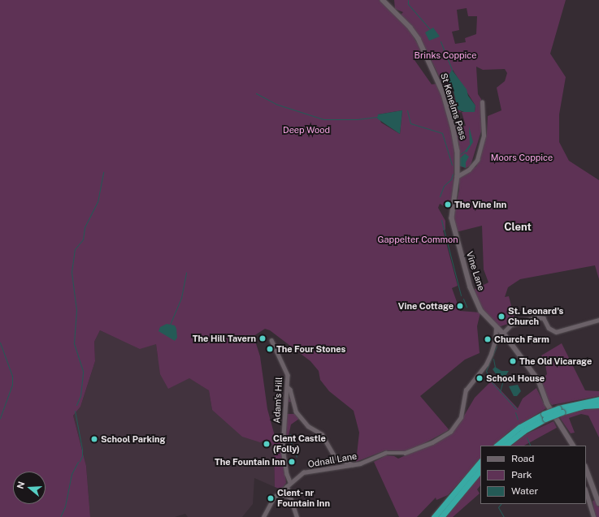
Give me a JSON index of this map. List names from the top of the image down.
{
  "streets": {
    "street": [
      "St Kenelms Pass",
      "Vine Lane",
      "Adam's Hill",
      "Odnall Lane"
    ]
  },
  "crossings": [
    ["St Kenelms Pass", "Vine Lane"],
    ["Vine Lane", "Odnall Lane"],
    ["Adam's Hill", "Odnall Lane"]
  ],
  "districts": ["Clent"],
  "parks": [
    "Brinks Coppice",
    "Deep Wood",
    "Moors Coppice",
    "Gappelter Common"
  ],
  "places": [
    "The Vine Inn",
    "Vine Cottage",
    "St. Leonard's Church",
    "The Hill Tavern",
    "Church Farm",
    "The Four Stones",
    "The Old Vicarage",
    "School House",
    "School Parking",
    "Clent Castle (Folly)",
    "The Fountain Inn",
    "Clent- nr Fountain Inn"
  ],
  "legend": ["Road", "Park", "Water"],
  "north": "left"
}
